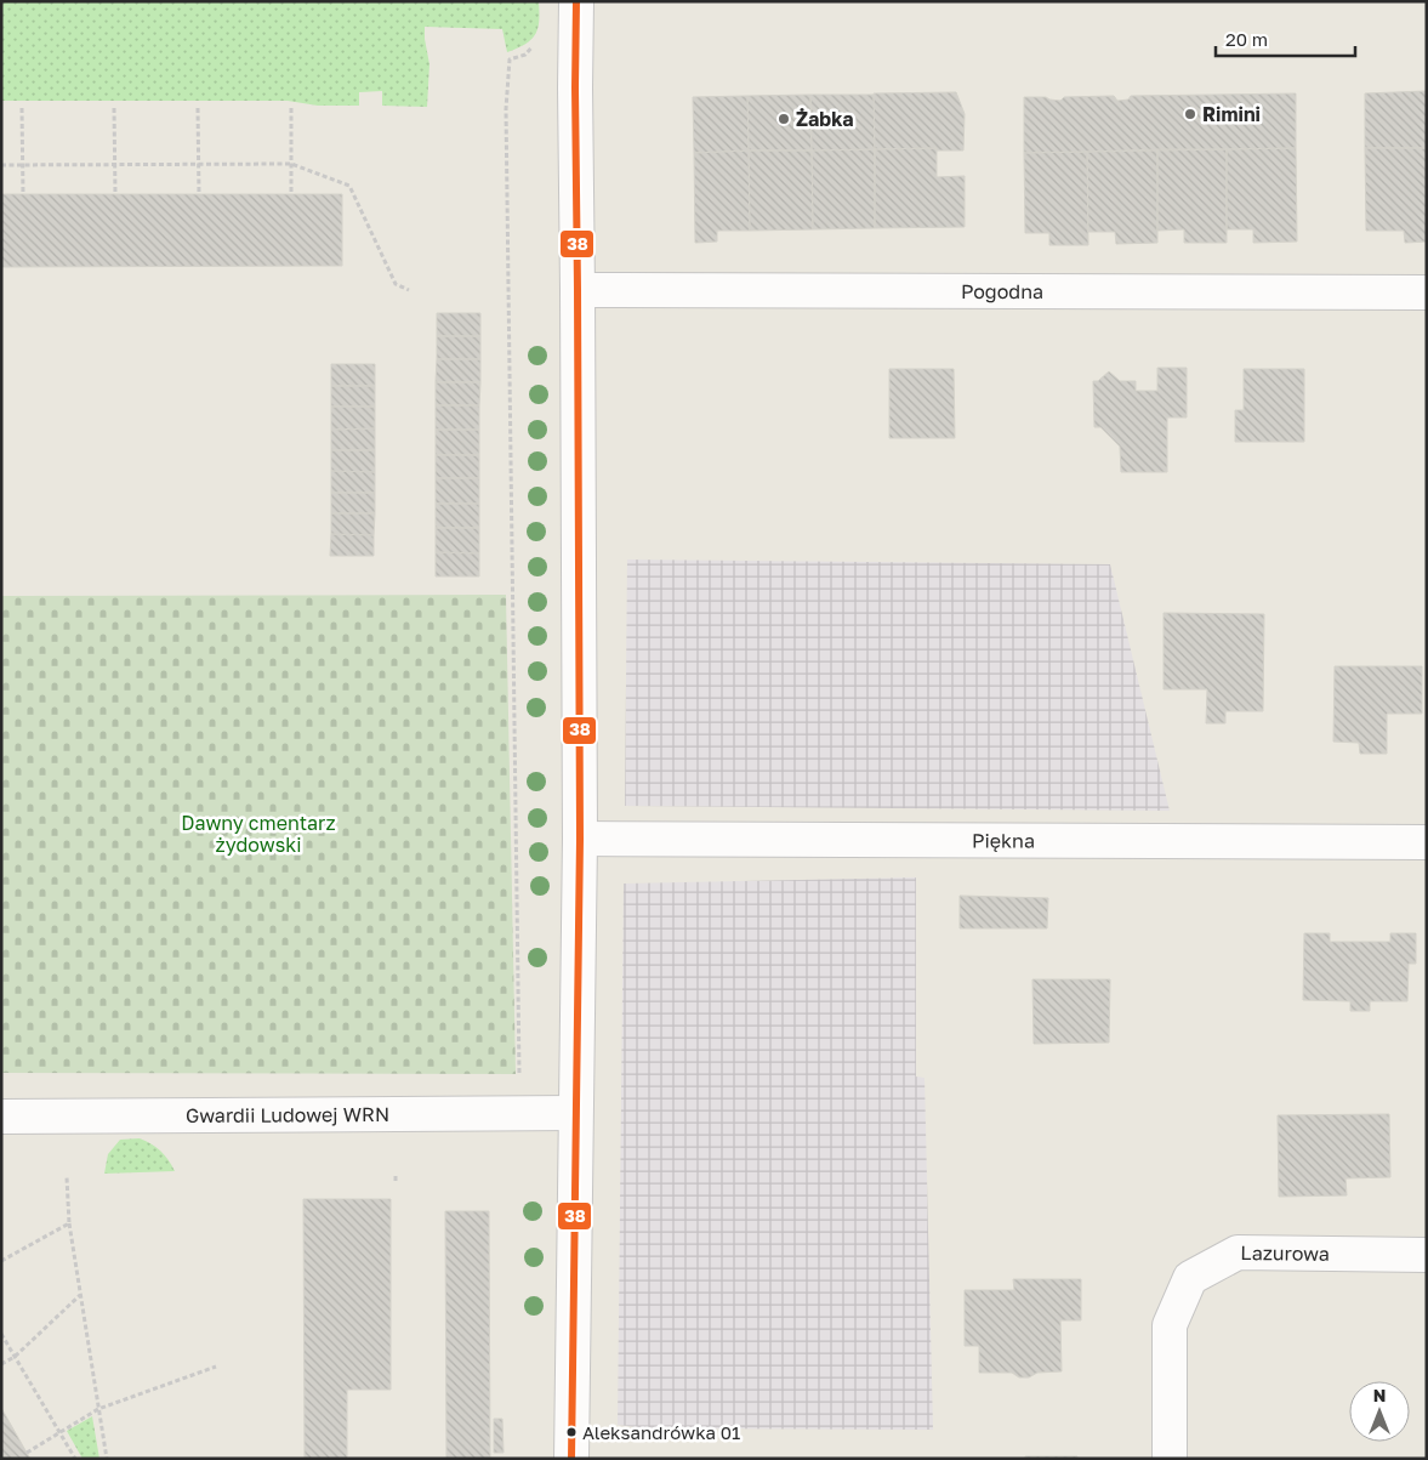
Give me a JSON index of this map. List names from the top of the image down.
{
  "streets": {
    "street": [
      "Pogodna",
      "Piękna",
      "Gwardii Ludowej WRN",
      "Lazurowa"
    ]
  },
  "parks": ["Dawny cmentarz żydowski"],
  "places": ["Rimini", "Żabka", "Aleksandrówka 01"],
  "lines": ["transit line 38"],
  "scale_bar": "20 m",
  "north": "top"
}
